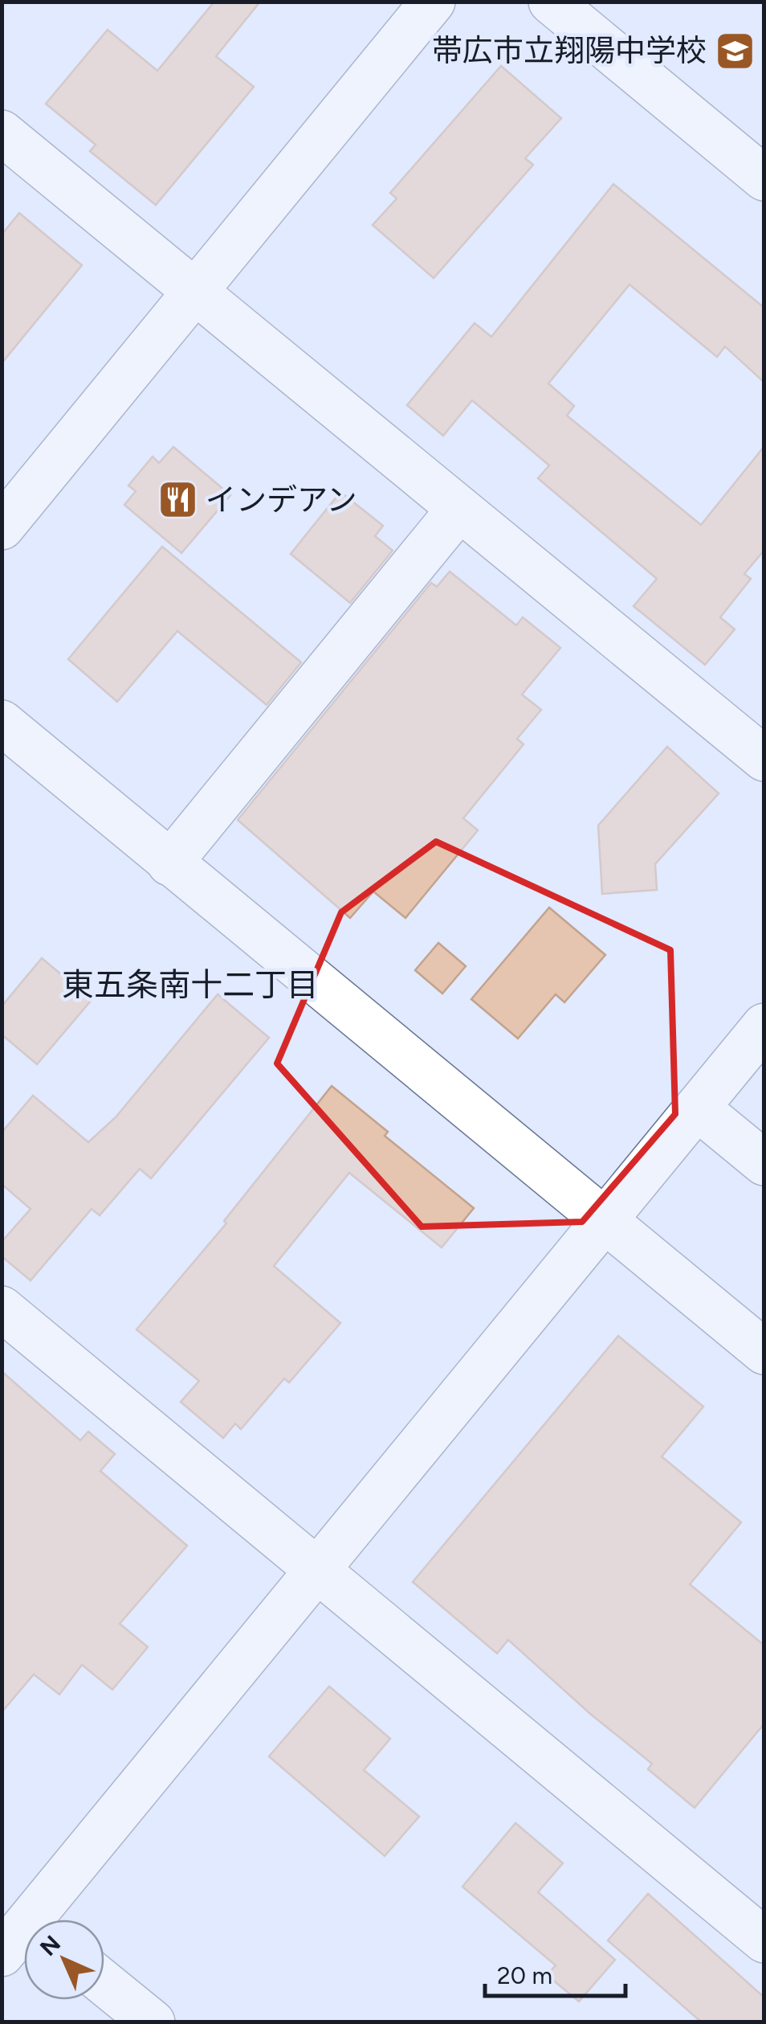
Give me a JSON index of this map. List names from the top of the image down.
{
  "districts": ["東五条南十二丁目"],
  "places": {
    "school or university": ["帯広市立翔陽中学校"],
    "restaurant": ["インデアン"]
  },
  "scale_bar": "20 m",
  "north": "top left"
}
